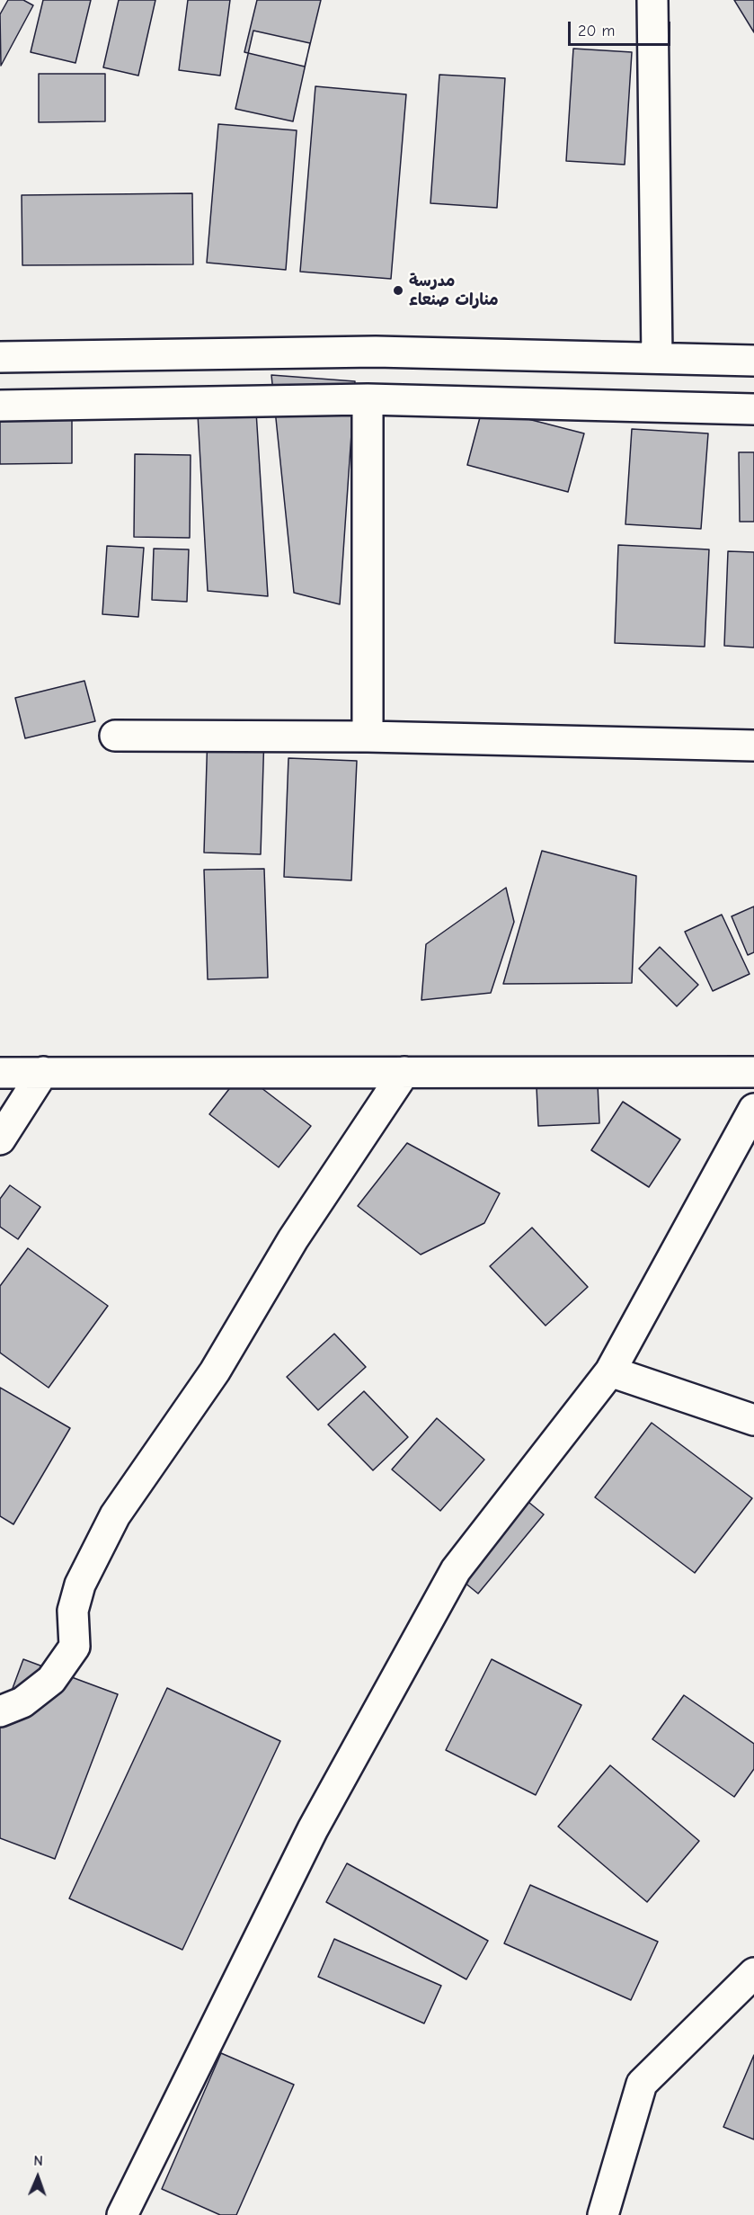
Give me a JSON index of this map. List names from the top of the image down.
{
  "places": ["مدرسة منارات صنعاء"],
  "scale_bar": "20 m",
  "north": "top"
}
